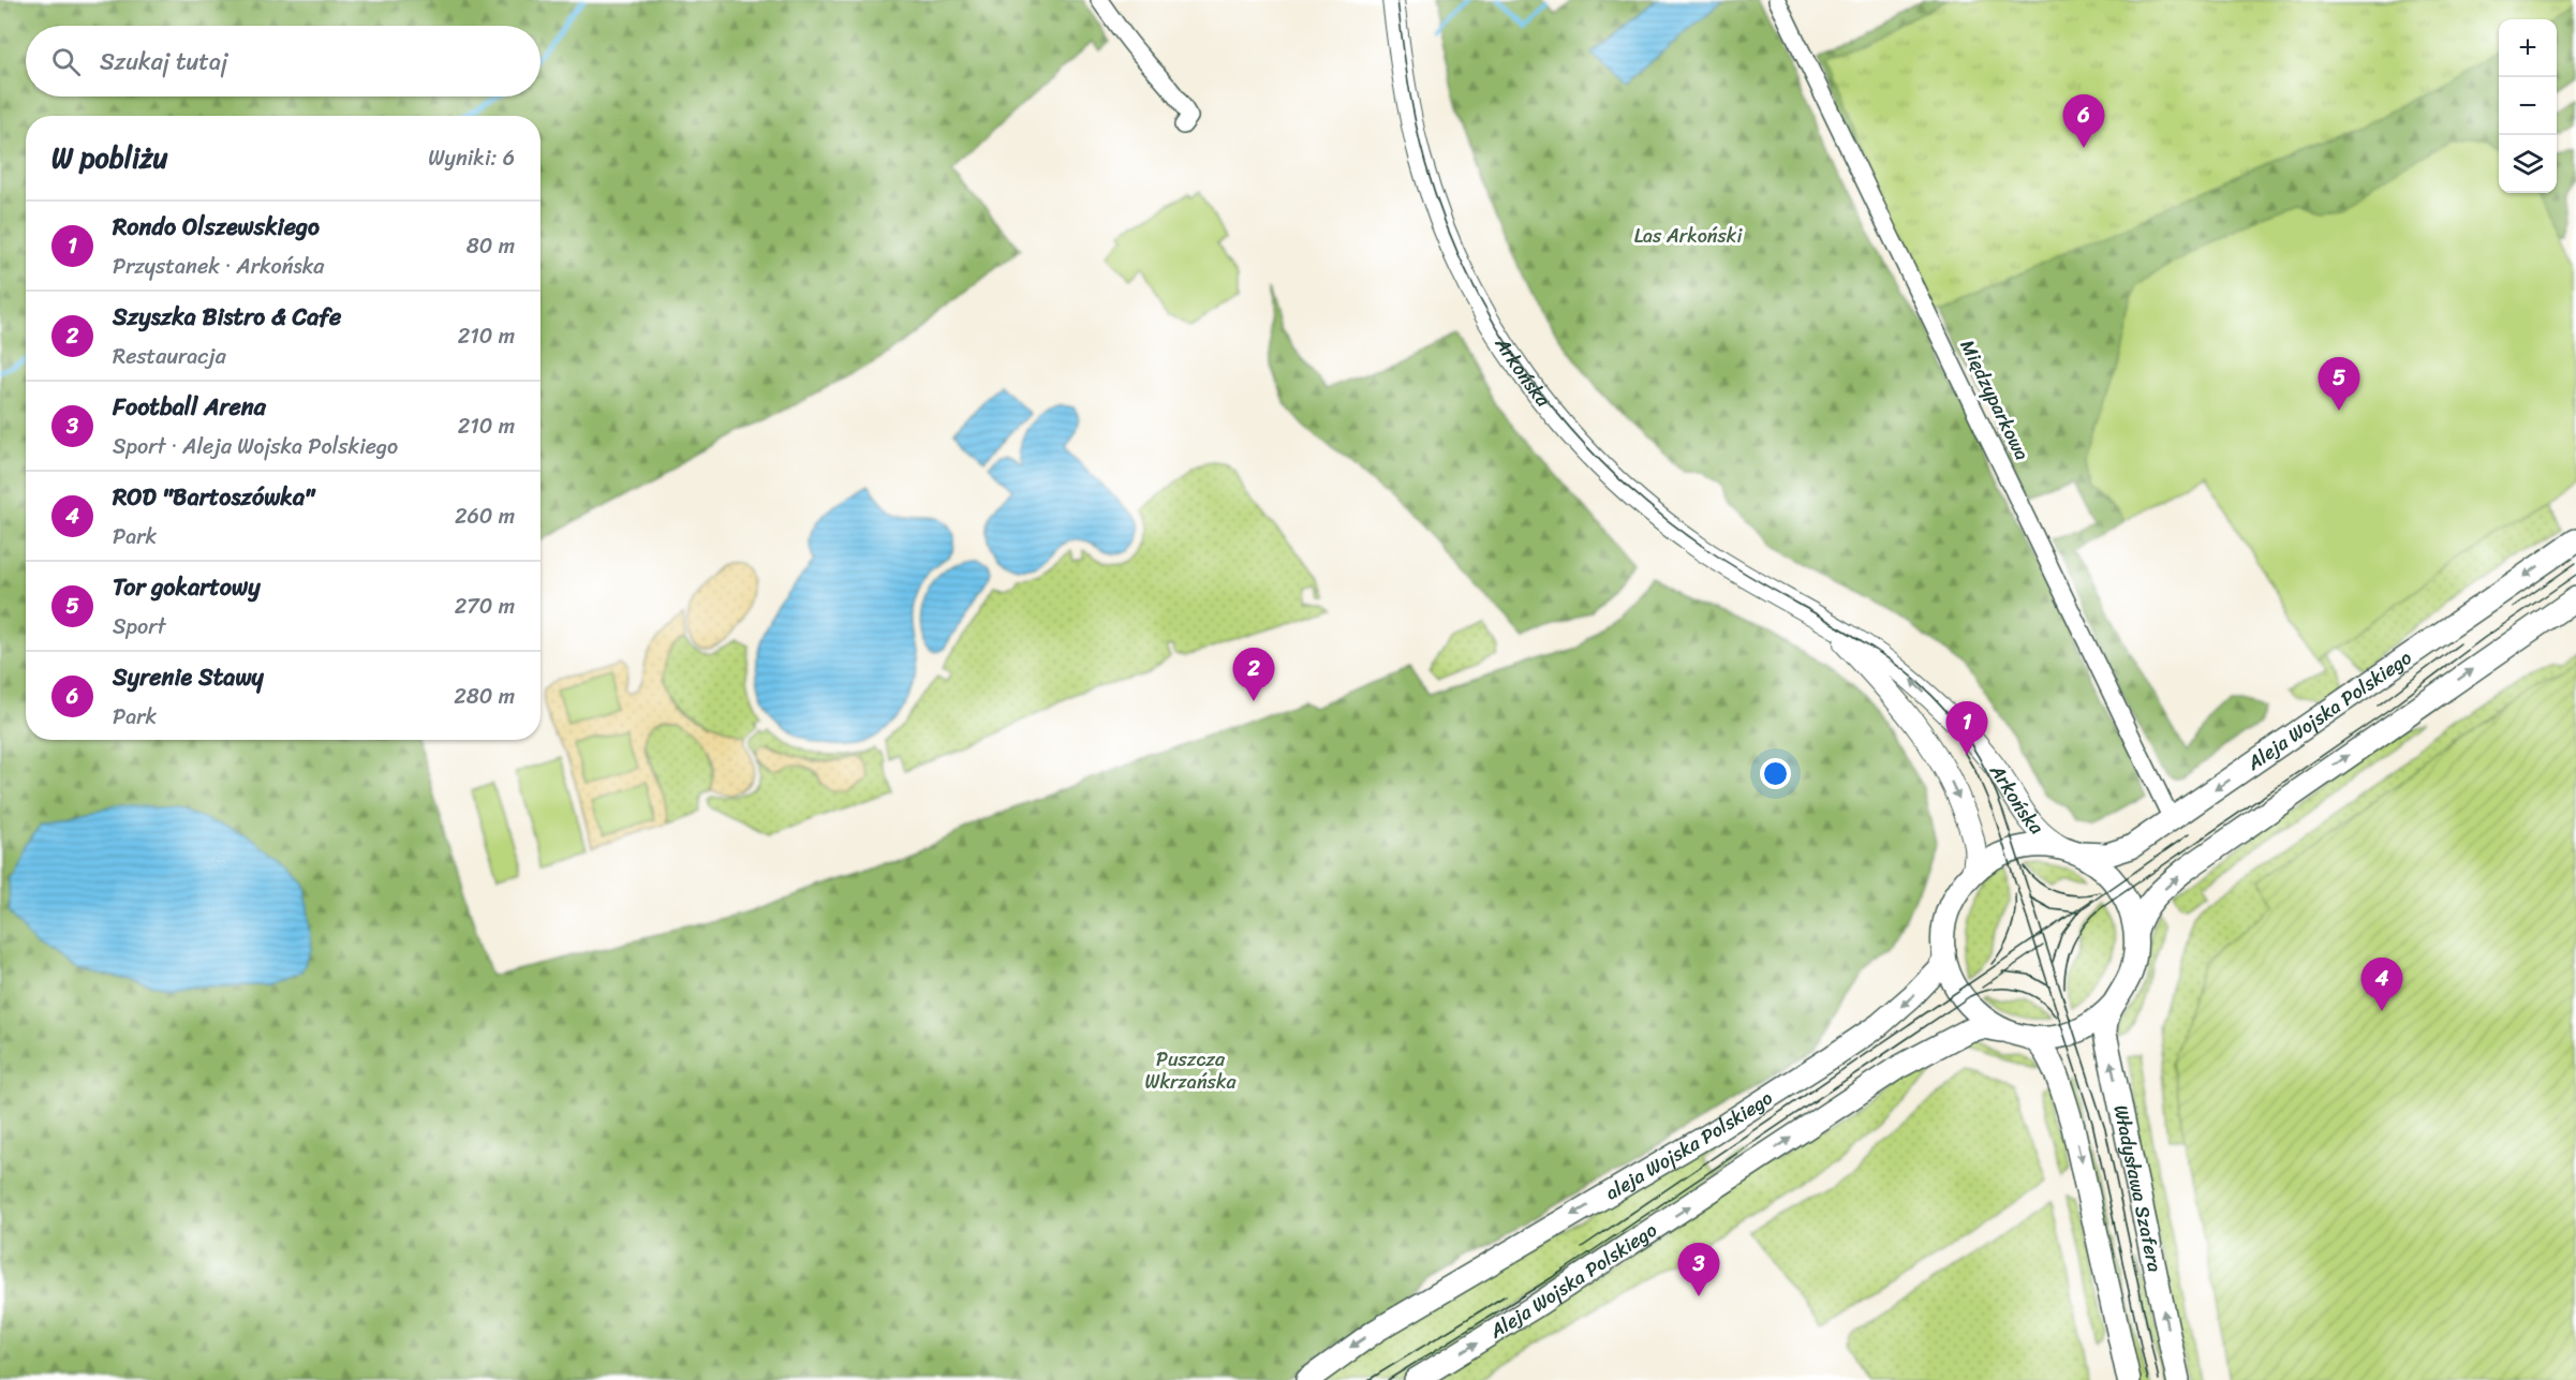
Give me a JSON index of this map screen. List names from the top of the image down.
{
  "streets": {
    "main road": ["Aleja Wojska Polskiego", "aleja Wojska Polskiego", "Władysława Szafera"],
    "street": ["Arkońska", "Międzyparkowa"]
  },
  "crossings": [
    ["Arkońska", "Aleja Wojska Polskiego"],
    ["Arkońska", "aleja Wojska Polskiego"],
    ["Arkońska", "Władysława Szafera"],
    ["Międzyparkowa", "Aleja Wojska Polskiego"],
    ["Aleja Wojska Polskiego", "aleja Wojska Polskiego"],
    ["Aleja Wojska Polskiego", "Władysława Szafera"],
    ["aleja Wojska Polskiego", "Władysława Szafera"]
  ],
  "one_way": ["aleja Wojska Polskiego"],
  "parks": ["Las Arkoński", "Puszcza Wkrzańska"],
  "page": {
    "map_buttons": ["+", "−"],
    "search": "Szukaj tutaj",
    "pins": [
      "6",
      "5",
      "2",
      "1",
      "4",
      "3"
    ],
    "heading": ["W pobliżu", "Wyniki: 6"],
    "list": [
      {
        "mark": "1",
        "name": "Rondo Olszewskiego",
        "note": "Przystanek · Arkońska",
        "value": "80 m"
      },
      {
        "mark": "2",
        "name": "Szyszka Bistro & Cafe",
        "note": "Restauracja",
        "value": "210 m"
      },
      {
        "mark": "3",
        "name": "Football Arena",
        "note": "Sport · Aleja Wojska Polskiego",
        "value": "210 m"
      },
      {
        "mark": "4",
        "name": "ROD \"Bartoszówka\"",
        "note": "Park",
        "value": "260 m"
      },
      {
        "mark": "5",
        "name": "Tor gokartowy",
        "note": "Sport",
        "value": "270 m"
      },
      {
        "mark": "6",
        "name": "Syrenie Stawy",
        "note": "Park",
        "value": "280 m"
      }
    ]
  }
}
